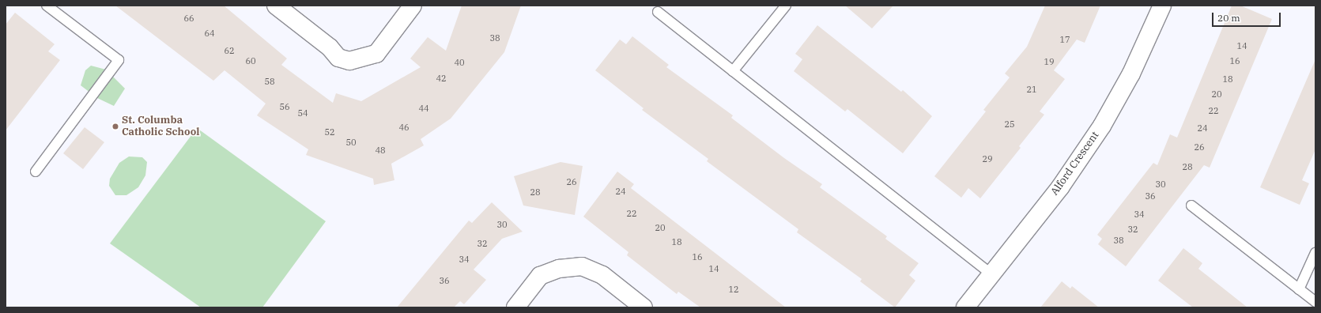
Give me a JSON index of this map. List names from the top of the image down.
{
  "streets": {
    "street": ["Alford Crescent"]
  },
  "places": ["St. Columba Catholic School"],
  "house_numbers": [
    "66",
    "64",
    "38",
    "17",
    "14",
    "62",
    "60",
    "16",
    "19",
    "40",
    "42",
    "18",
    "58",
    "21",
    "20",
    "56",
    "44",
    "22",
    "54",
    "25",
    "46",
    "24",
    "52",
    "50",
    "26",
    "48",
    "29",
    "28",
    "26",
    "30",
    "24",
    "28",
    "36",
    "22",
    "34",
    "30",
    "20",
    "32",
    "38",
    "18",
    "32",
    "16",
    "34",
    "14",
    "36",
    "12"
  ],
  "scale_bar": "20 m"
}
